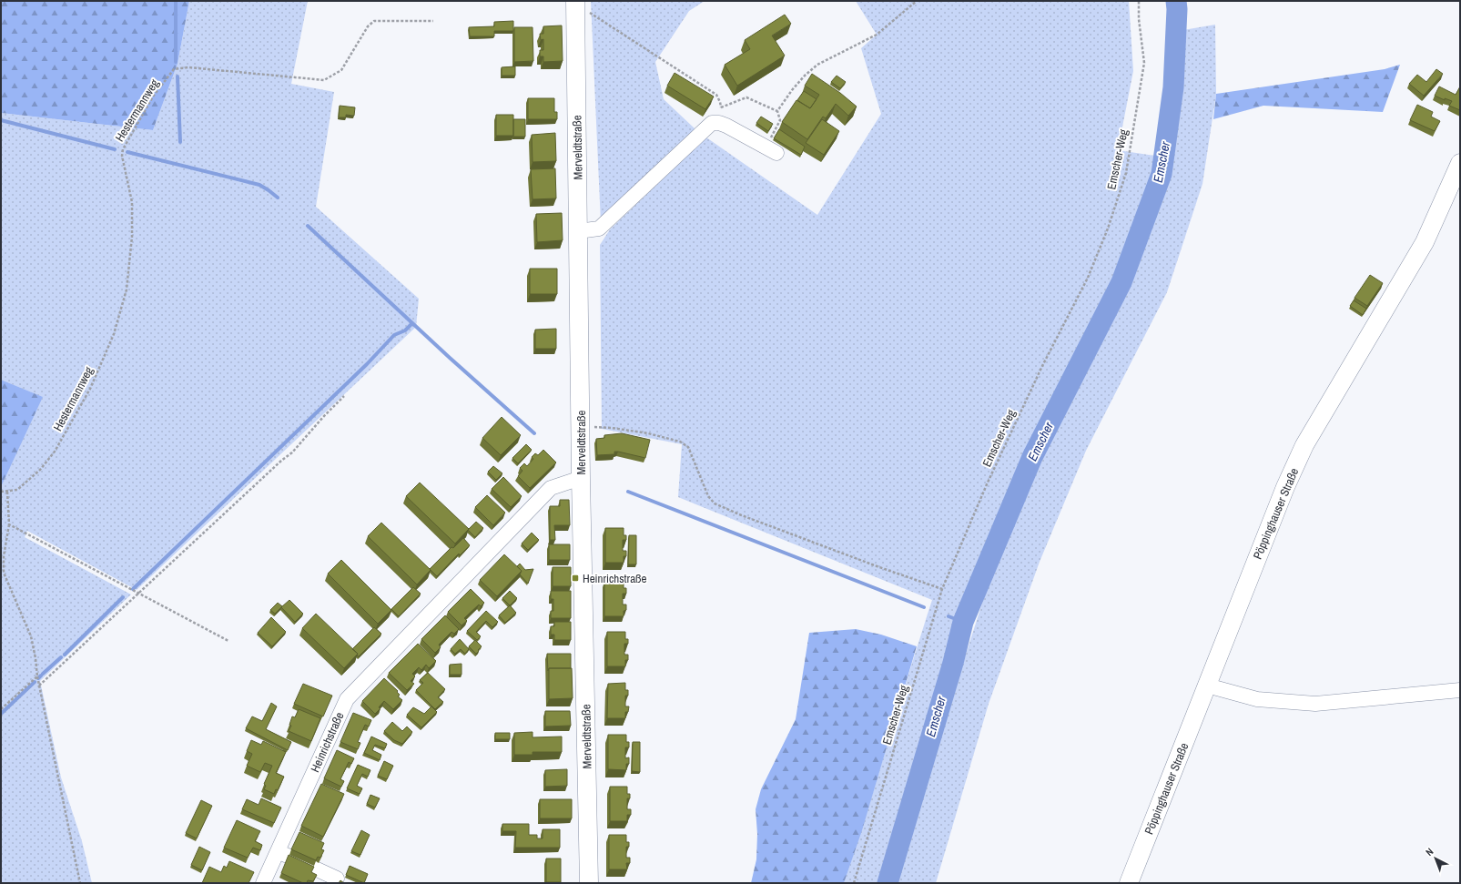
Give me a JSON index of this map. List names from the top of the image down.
{
  "streets": {
    "main road": ["Merveldtstraße", "Pöppinghauser Straße"],
    "street": ["Heinrichstraße"],
    "path": ["Hestermannweg", "Emscher-Weg"]
  },
  "crossings": [
    ["Merveldtstraße", "Heinrichstraße"]
  ],
  "water": ["Emscher"],
  "places": {
    "transit": ["Heinrichstraße"]
  },
  "north": "top left"
}
